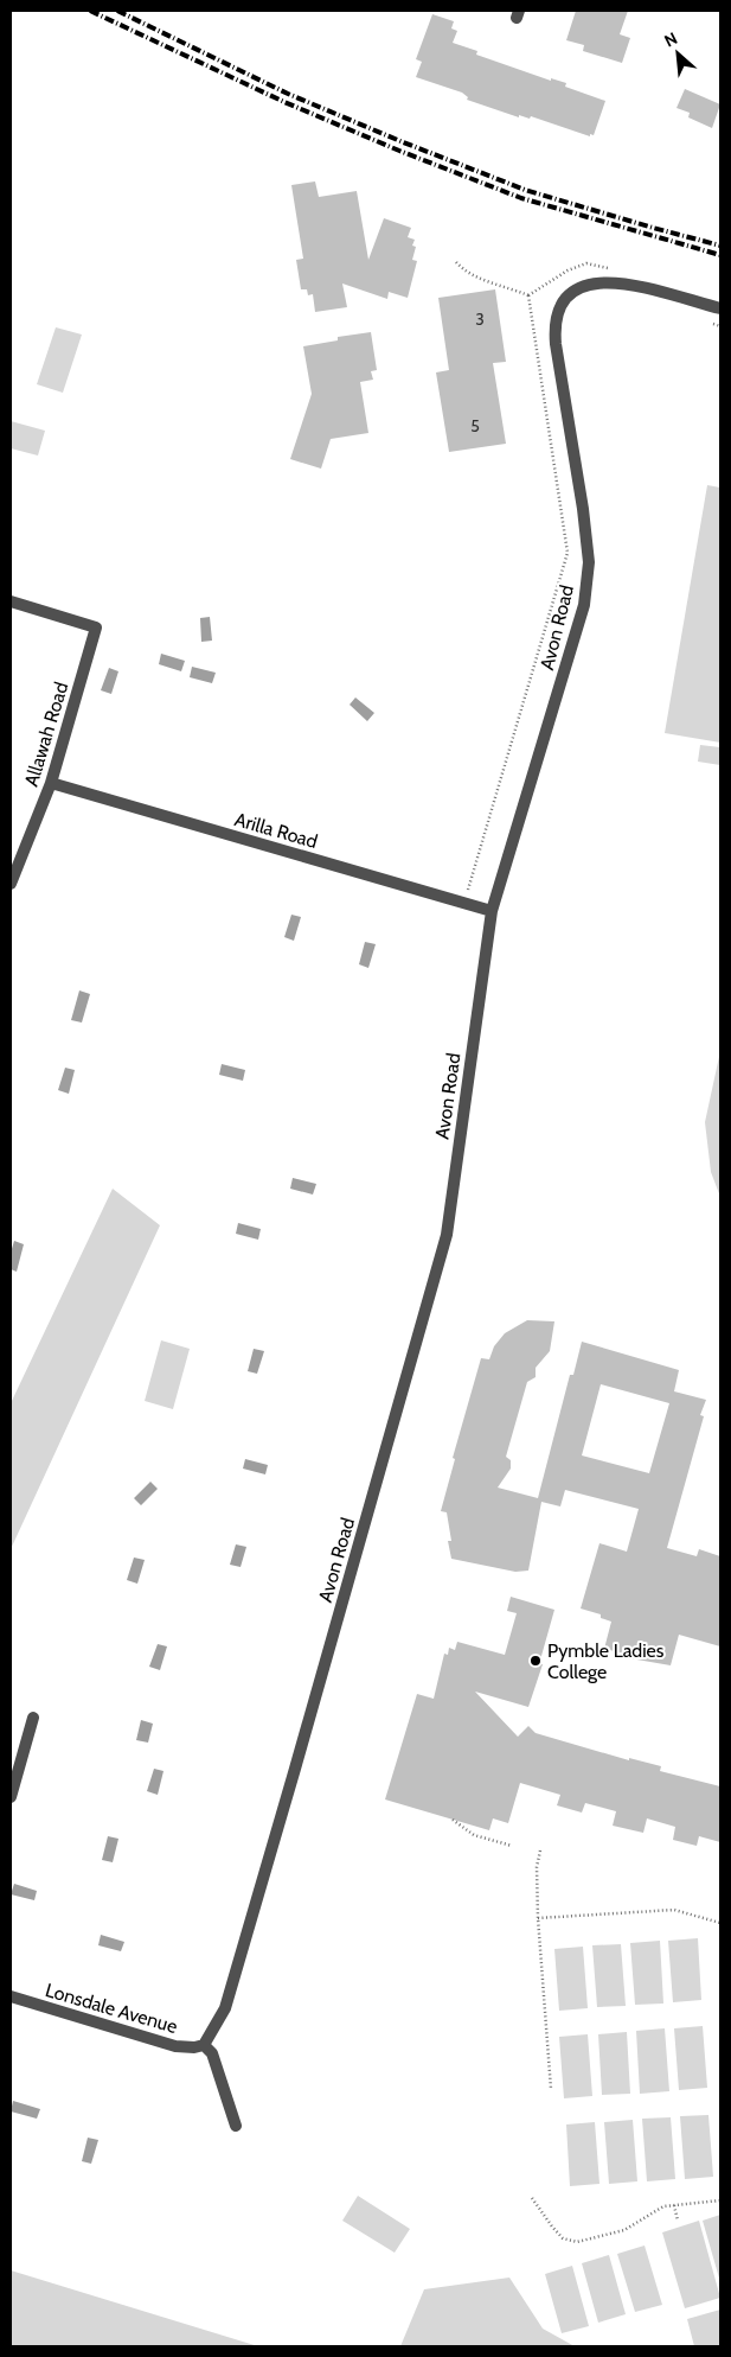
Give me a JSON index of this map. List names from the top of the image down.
{
  "streets": {
    "street": [
      "Avon Road",
      "Allawah Road",
      "Arilla Road",
      "Lonsdale Avenue"
    ]
  },
  "crossings": [
    ["Avon Road", "Arilla Road"],
    ["Avon Road", "Lonsdale Avenue"],
    ["Allawah Road", "Arilla Road"]
  ],
  "places": ["Pymble Ladies College"],
  "house_numbers": ["3", "5"],
  "north": "top left"
}
